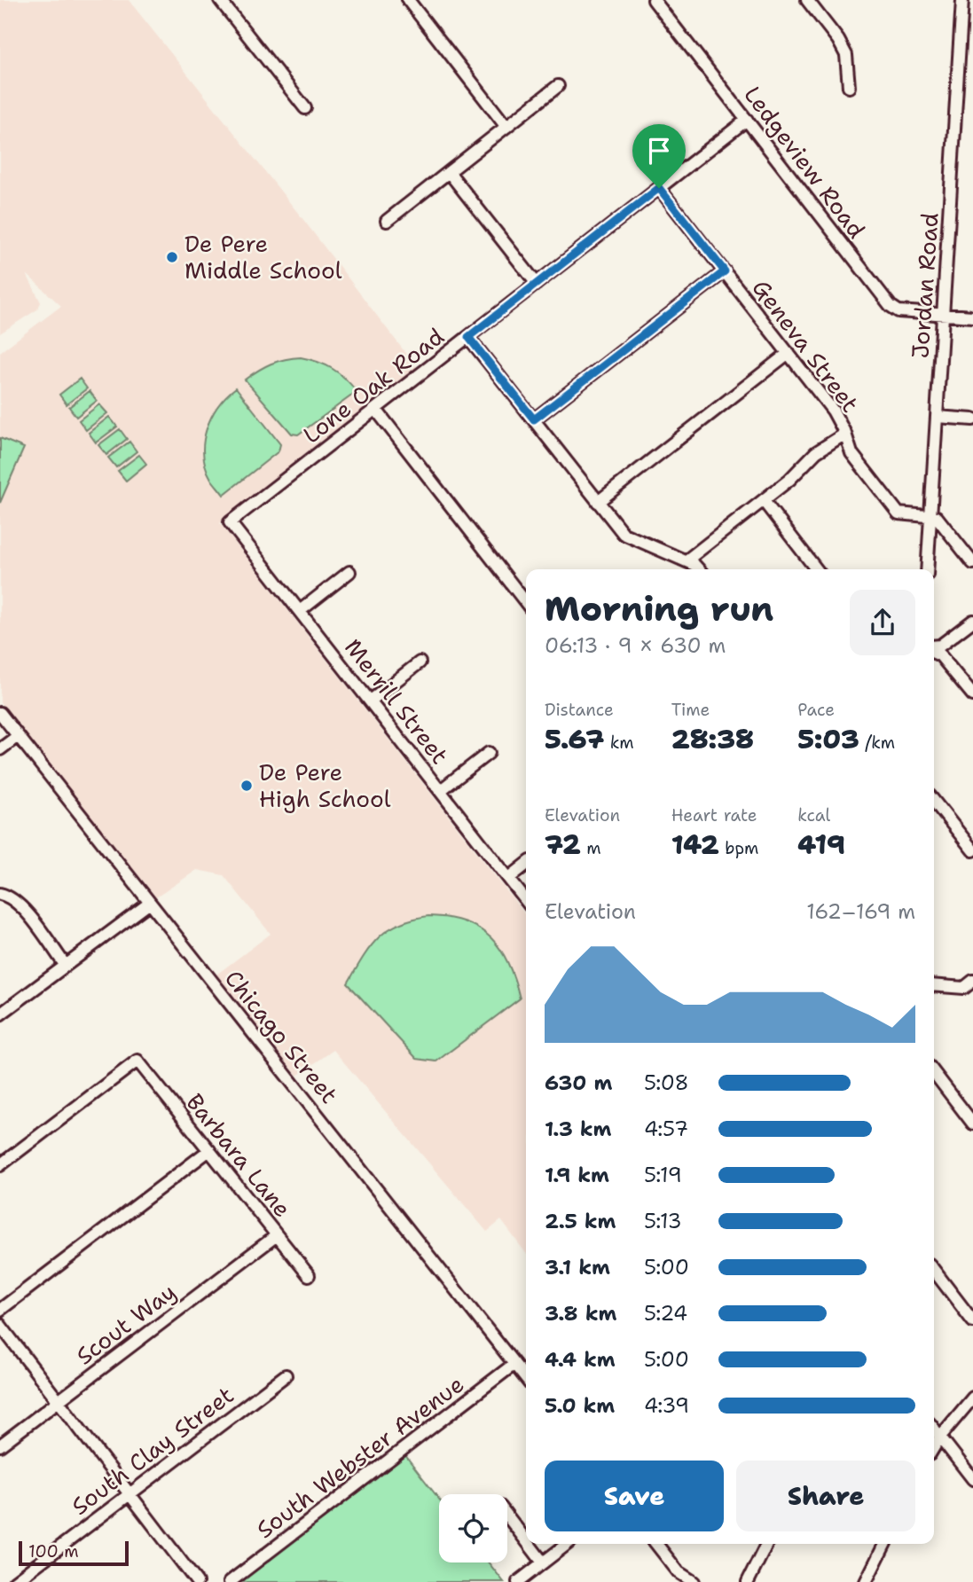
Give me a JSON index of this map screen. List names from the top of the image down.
{
  "streets": {
    "street": [
      "Ledgeview Road",
      "Jordan Road",
      "Geneva Street",
      "Lone Oak Road",
      "Merrill Street",
      "Chicago Street",
      "Barbara Lane",
      "Scout Way",
      "South Clay Street",
      "South Webster Avenue"
    ]
  },
  "crossings": [
    ["Ledgeview Road", "Jordan Road"],
    ["Ledgeview Road", "Lone Oak Road"],
    ["Jordan Road", "Geneva Street"],
    ["Geneva Street", "Lone Oak Road"],
    ["Lone Oak Road", "Merrill Street"],
    ["Chicago Street", "South Webster Avenue"],
    ["Barbara Lane", "Scout Way"]
  ],
  "places": ["De Pere Middle School", "De Pere High School"],
  "scale_bar": "100 m",
  "page": {
    "heading": ["Morning run", "06:13 · 9 × 630 m"],
    "stats": [
      ["Distance", "5.67 km"],
      ["Time", "28:38"],
      ["Pace", "5:03 /km"],
      ["Elevation", "72 m"],
      ["Heart rate", "142 bpm"],
      ["kcal", "419"]
    ],
    "chart": ["Elevation", "162–169 m"],
    "list": [
      {
        "name": "630 m",
        "note": "5:08"
      },
      {
        "name": "1.3 km",
        "note": "4:57"
      },
      {
        "name": "1.9 km",
        "note": "5:19"
      },
      {
        "name": "2.5 km",
        "note": "5:13"
      },
      {
        "name": "3.1 km",
        "note": "5:00"
      },
      {
        "name": "3.8 km",
        "note": "5:24"
      },
      {
        "name": "4.4 km",
        "note": "5:00"
      },
      {
        "name": "5.0 km",
        "note": "4:39"
      }
    ],
    "buttons": ["Save", "Share"],
    "scale": "100 m"
  }
}
